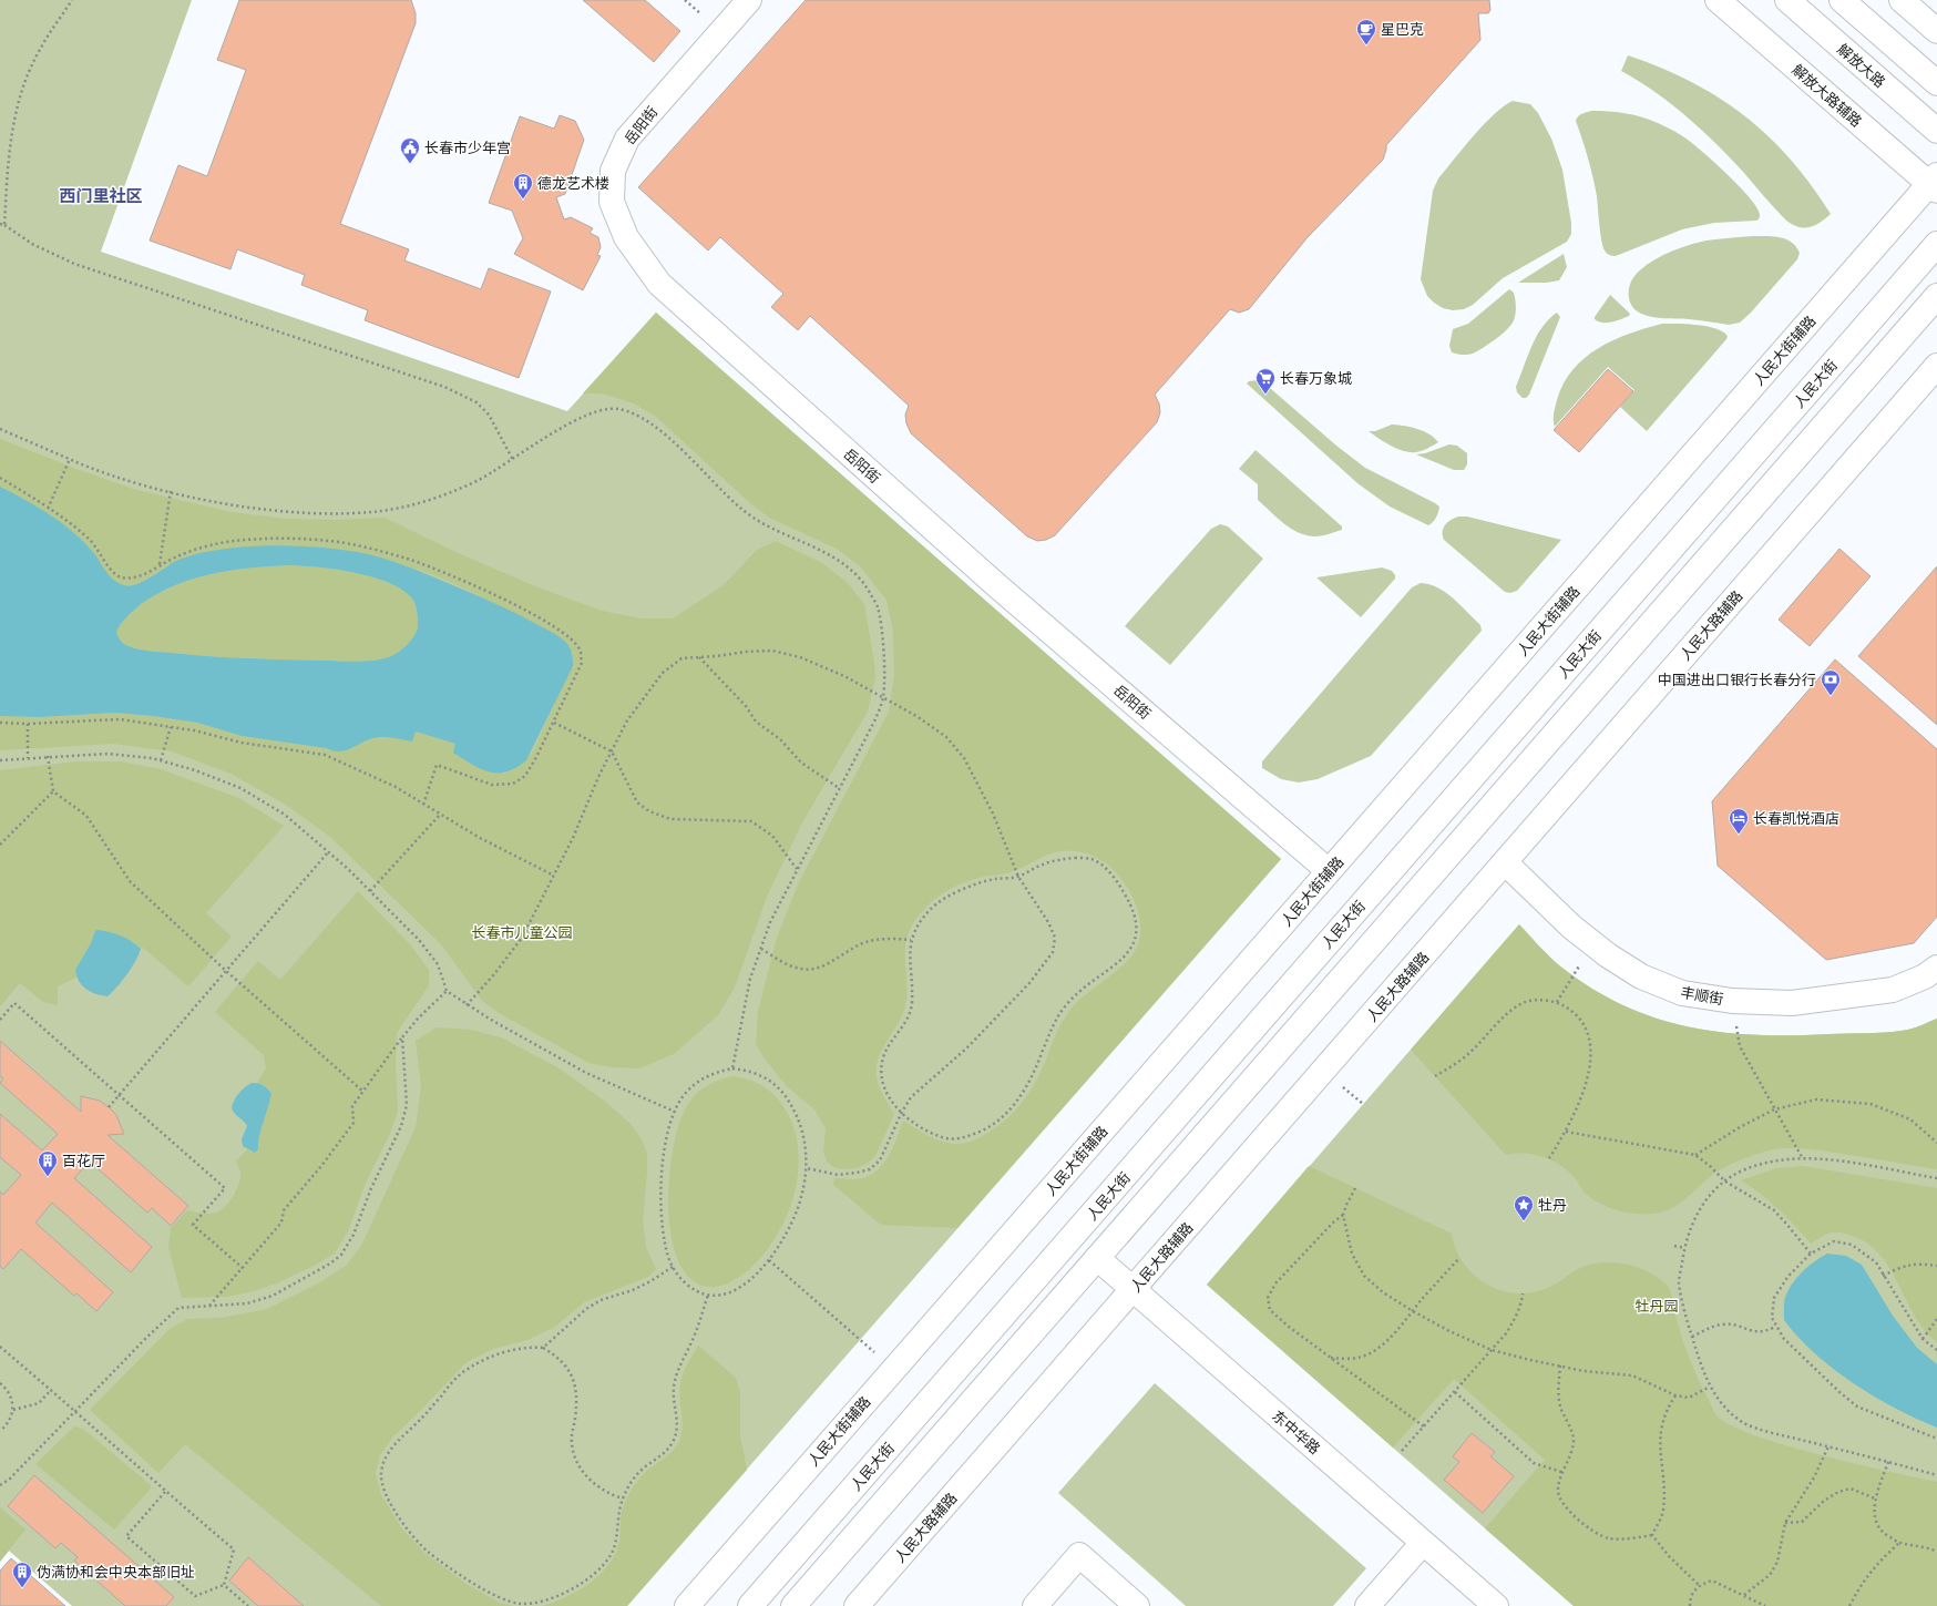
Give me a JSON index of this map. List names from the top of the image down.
{
  "streets": {
    "main road": [
      "解放大路",
      "解放大路辅路",
      "岳阳街",
      "人民大街辅路",
      "人民大街",
      "人民大路辅路",
      "丰顺街",
      "东中华路"
    ]
  },
  "crossings": [
    ["解放大路辅路", "人民大街辅路"],
    ["岳阳街", "人民大街辅路"],
    ["人民大路辅路", "丰顺街"],
    ["人民大路辅路", "东中华路"]
  ],
  "districts": ["西门里社区"],
  "parks": ["长春市儿童公园", "牡丹园"],
  "places": {
    "cafe": ["星巴克"],
    "public building": ["长春市少年宫"],
    "building": ["德龙艺术楼", "百花厅", "伪满协和会中央本部旧址"],
    "supermarket": ["长春万象城"],
    "bank": ["中国进出口银行长春分行"],
    "hotel": ["长春凯悦酒店"],
    "place": ["牡丹"]
  }
}
